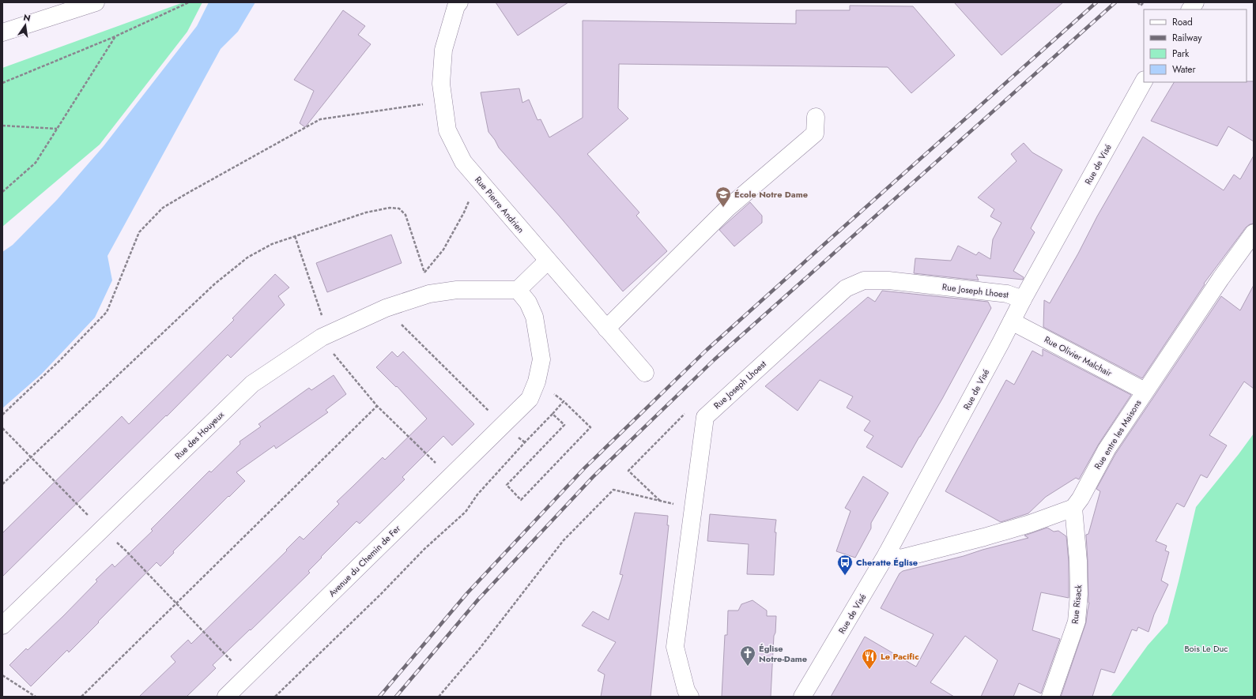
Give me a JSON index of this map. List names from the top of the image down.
{
  "streets": {
    "main road": [
      "Rue de Visé",
      "Rue Pierre Andrien",
      "Rue Joseph Lhoest",
      "Rue Olivier Malchair",
      "Rue entre les Maisons",
      "Rue des Houyeux",
      "Avenue du Chemin de Fer",
      "Rue Risack"
    ]
  },
  "crossings": [
    ["Rue de Visé", "Rue Joseph Lhoest"],
    ["Rue de Visé", "Rue Olivier Malchair"],
    ["Rue Olivier Malchair", "Rue entre les Maisons"],
    ["Rue entre les Maisons", "Rue Risack"],
    ["Rue des Houyeux", "Avenue du Chemin de Fer"]
  ],
  "parks": ["Bois Le Duc"],
  "places": {
    "school or university": ["École Notre Dame"],
    "bus stop": ["Cheratte Église"],
    "church": ["Église Notre-Dame"],
    "restaurant": ["Le Pacific"]
  },
  "legend": [
    "Road",
    "Railway",
    "Park",
    "Water"
  ],
  "north": "top"
}
